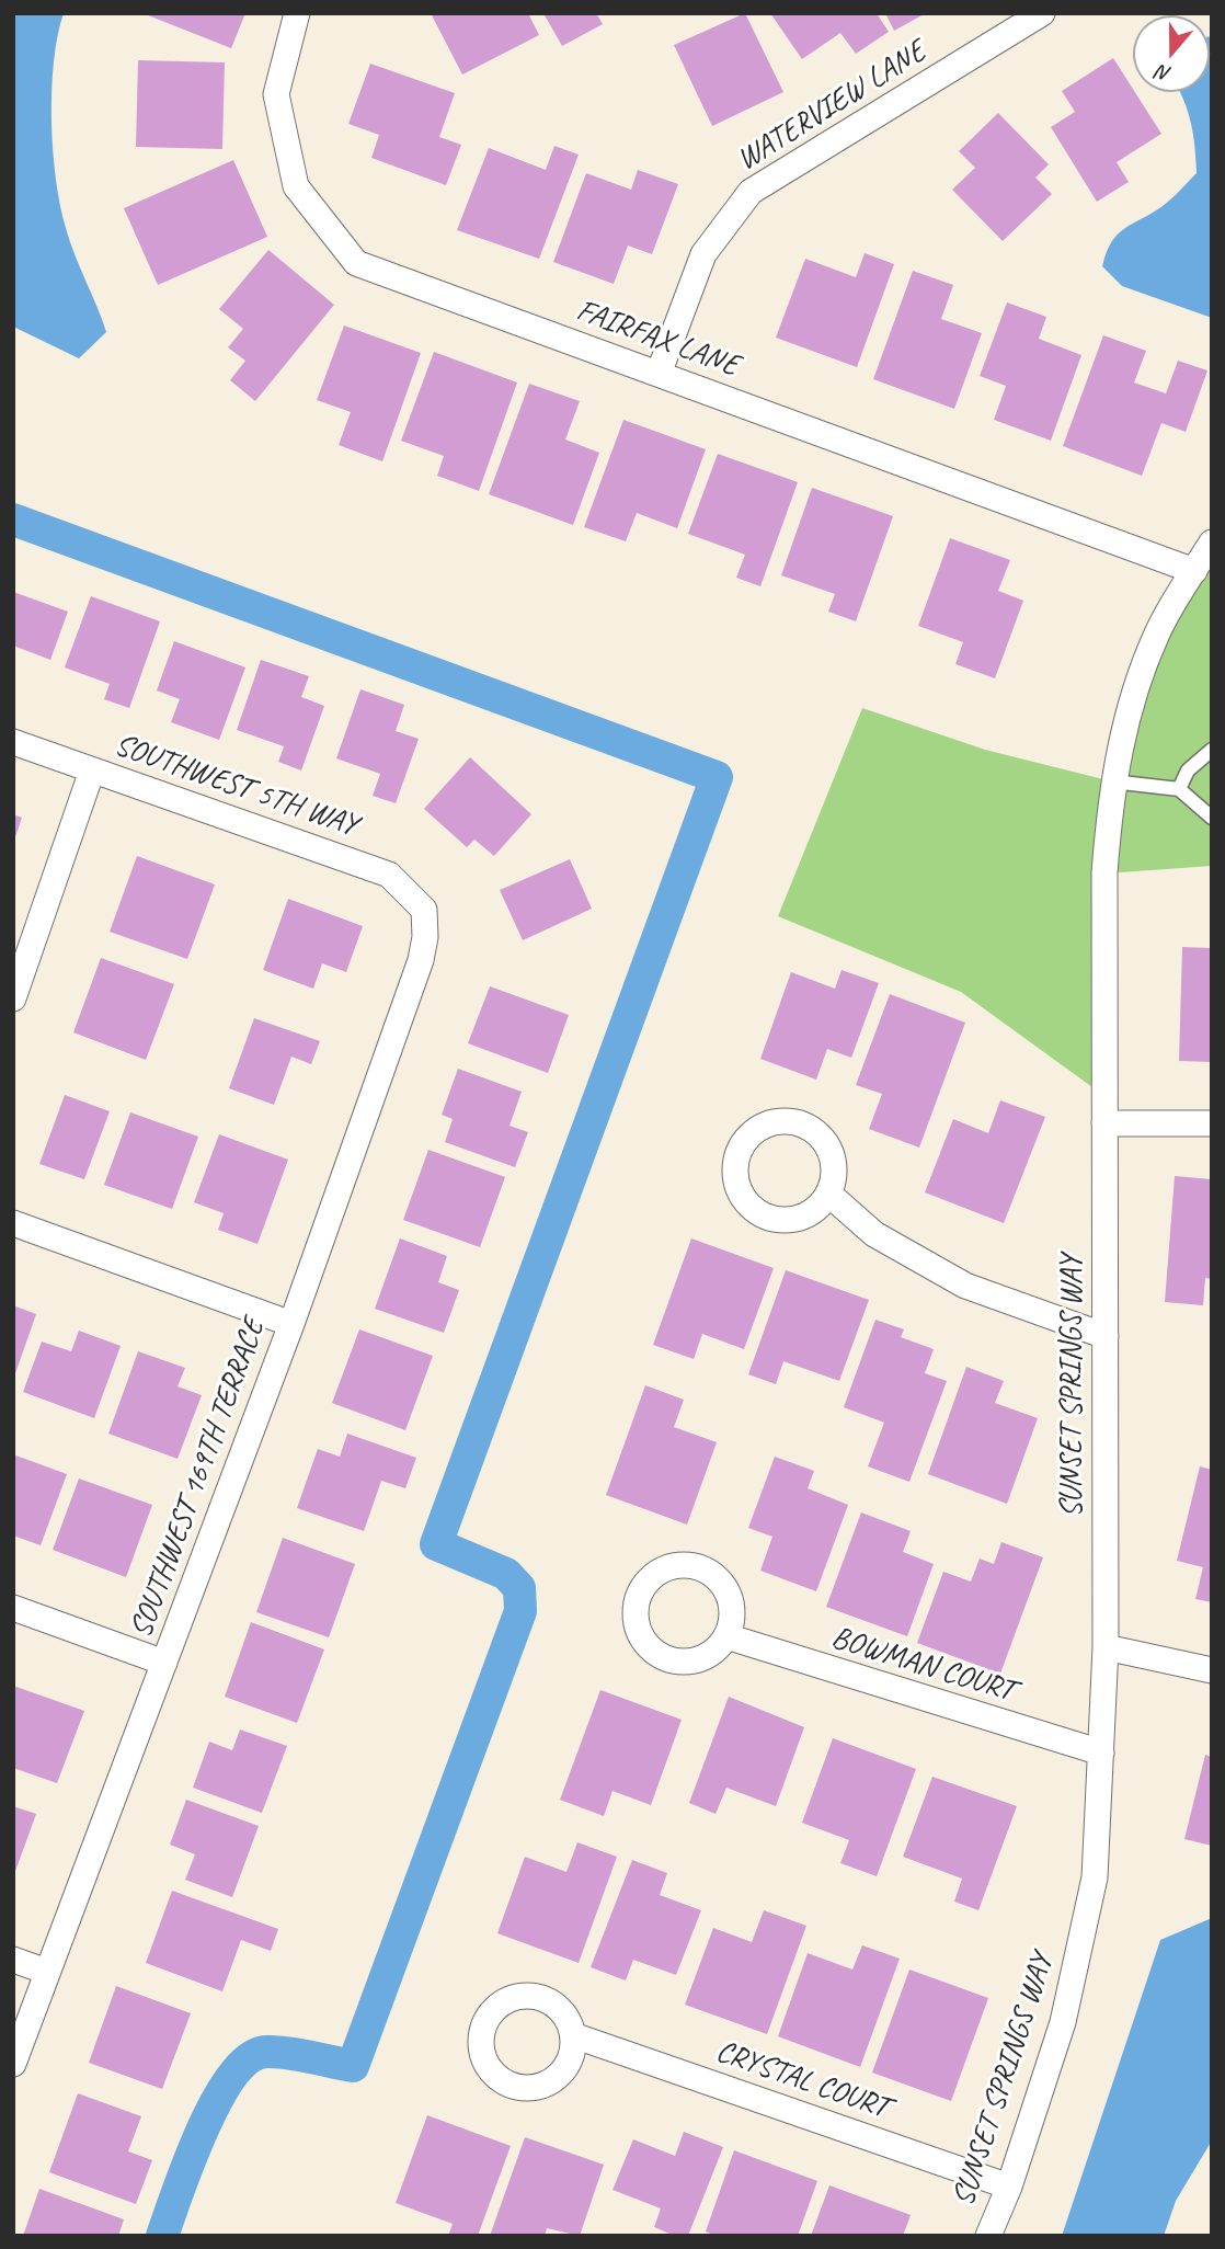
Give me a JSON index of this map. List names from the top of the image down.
{
  "streets": {
    "street": [
      "WATERVIEW LANE",
      "FAIRFAX LANE",
      "SOUTHWEST 5TH WAY",
      "SUNSET SPRINGS WAY",
      "SOUTHWEST 169TH TERRACE",
      "BOWMAN COURT",
      "CRYSTAL COURT"
    ]
  },
  "crossings": [
    ["WATERVIEW LANE", "FAIRFAX LANE"],
    ["FAIRFAX LANE", "SUNSET SPRINGS WAY"],
    ["SOUTHWEST 5TH WAY", "SOUTHWEST 169TH TERRACE"],
    ["SUNSET SPRINGS WAY", "BOWMAN COURT"],
    ["SUNSET SPRINGS WAY", "CRYSTAL COURT"]
  ],
  "north": "bottom"
}
